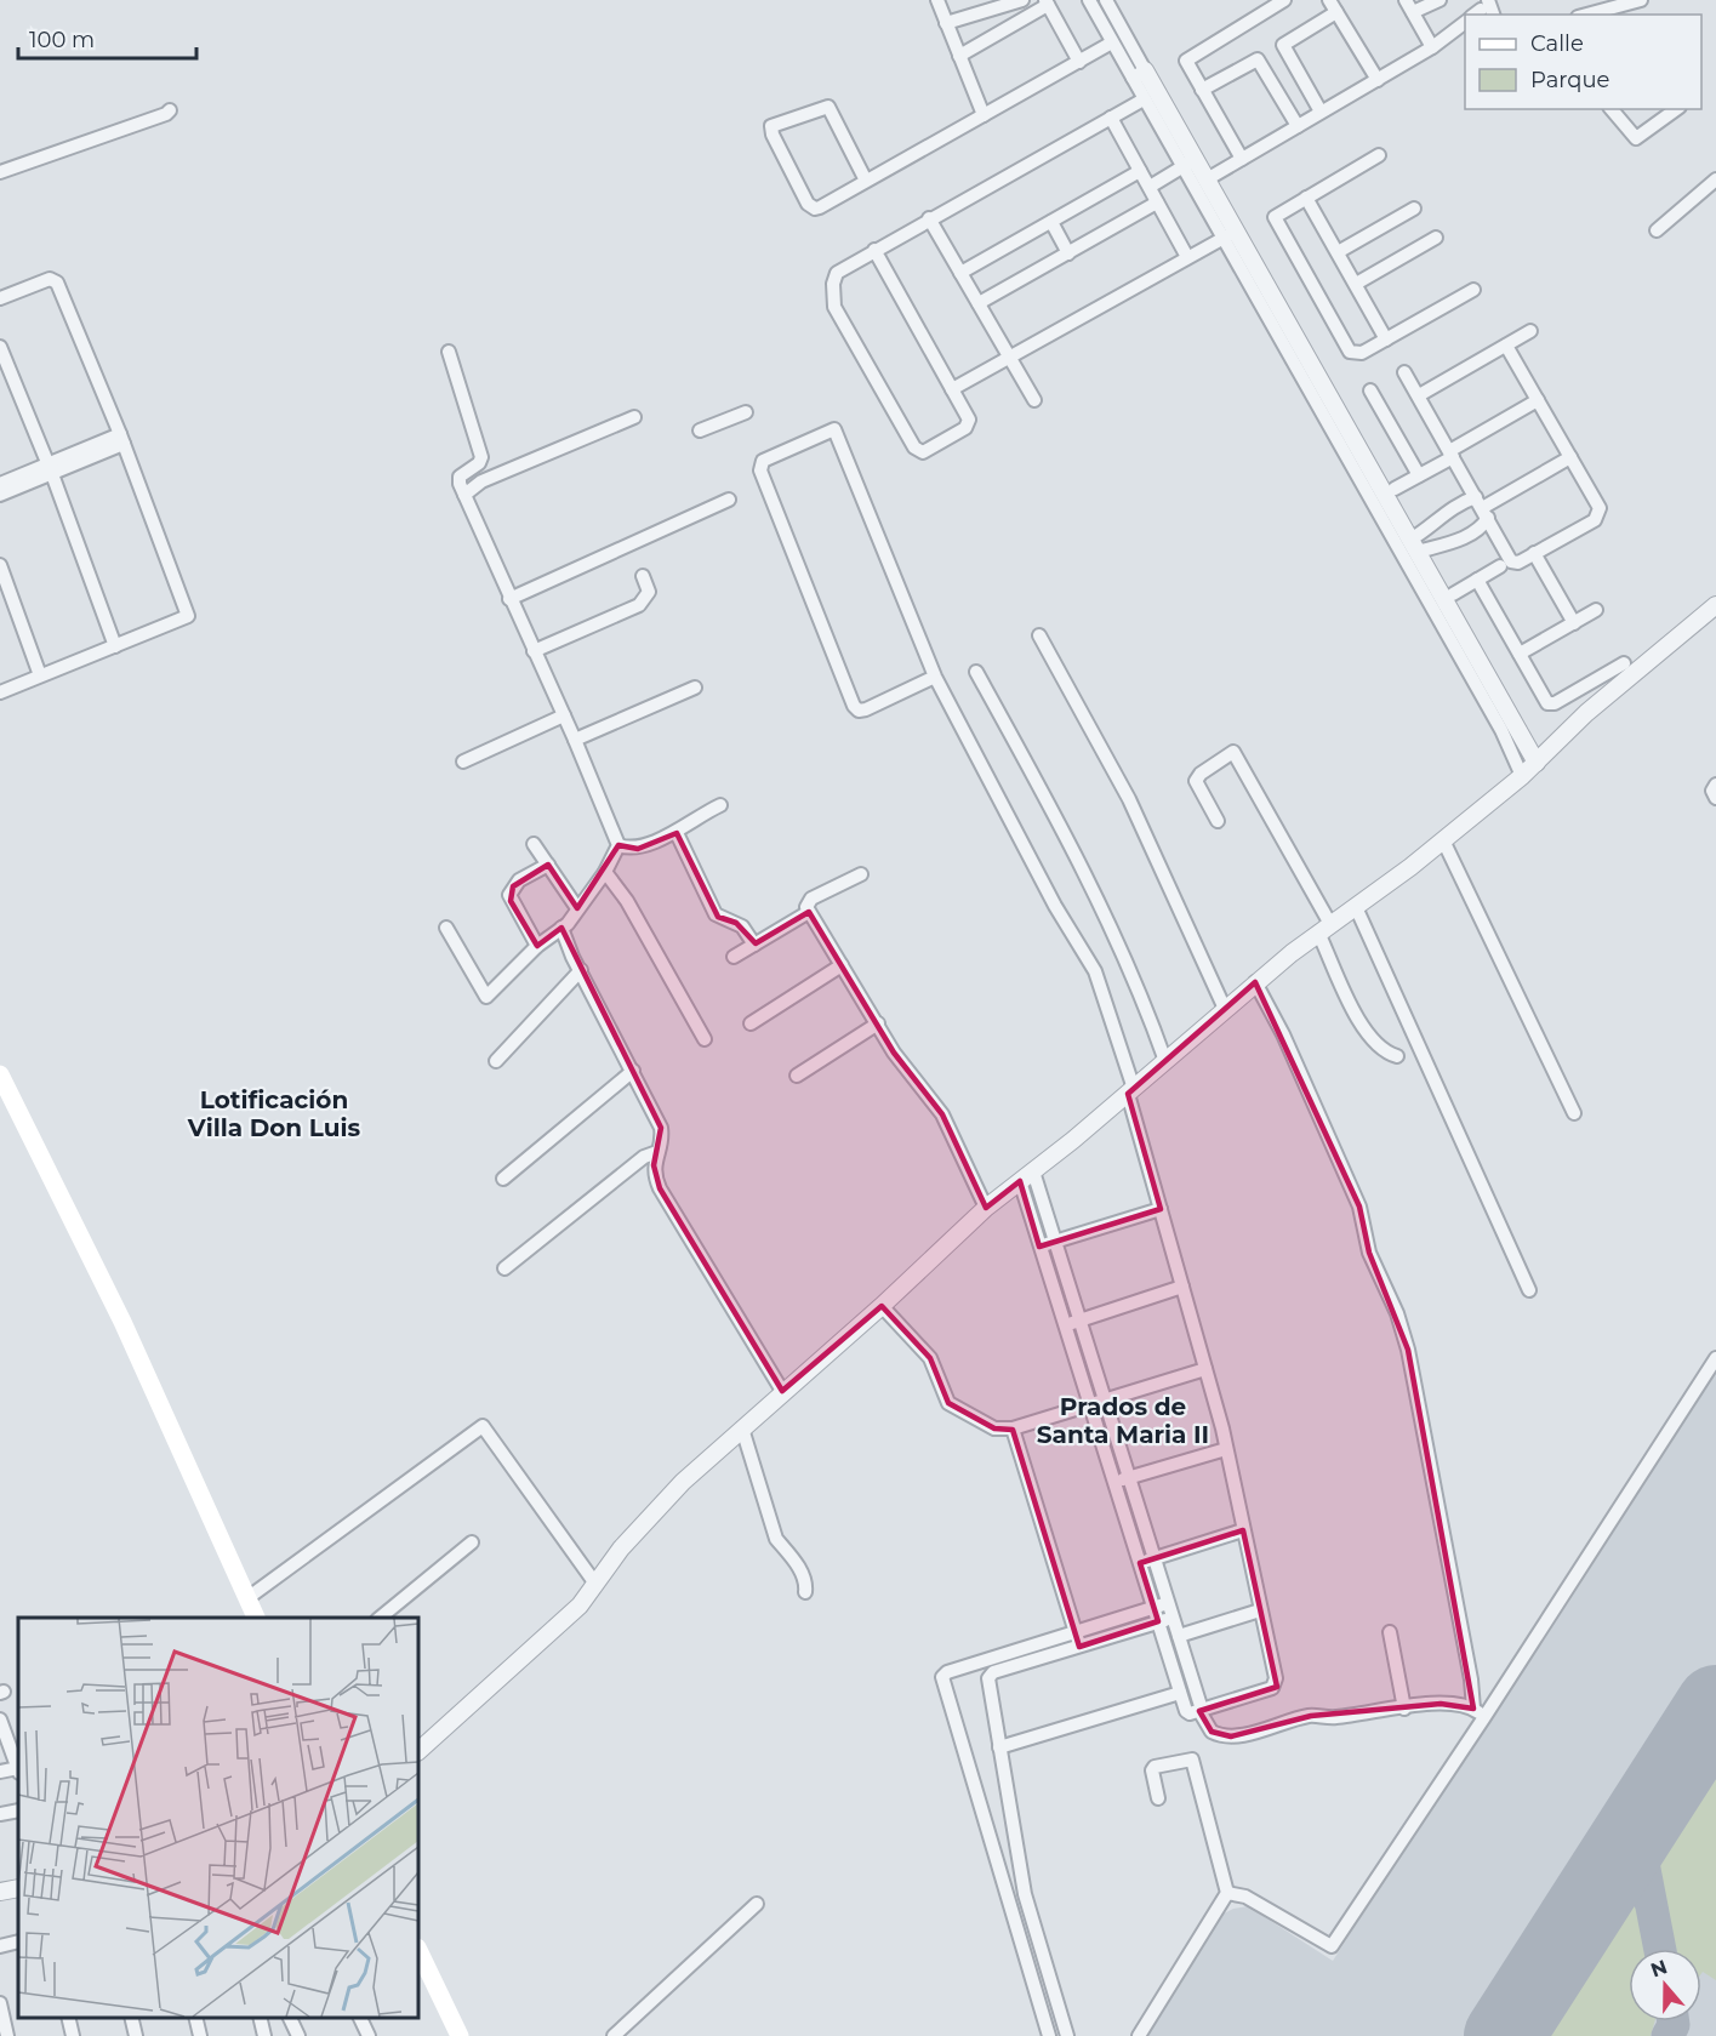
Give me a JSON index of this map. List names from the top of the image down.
{
  "districts": ["Lotificación Villa Don Luis", "Prados de Santa Maria II"],
  "legend": ["Calle", "Parque"],
  "scale_bar": "100 m",
  "north": "top"
}
